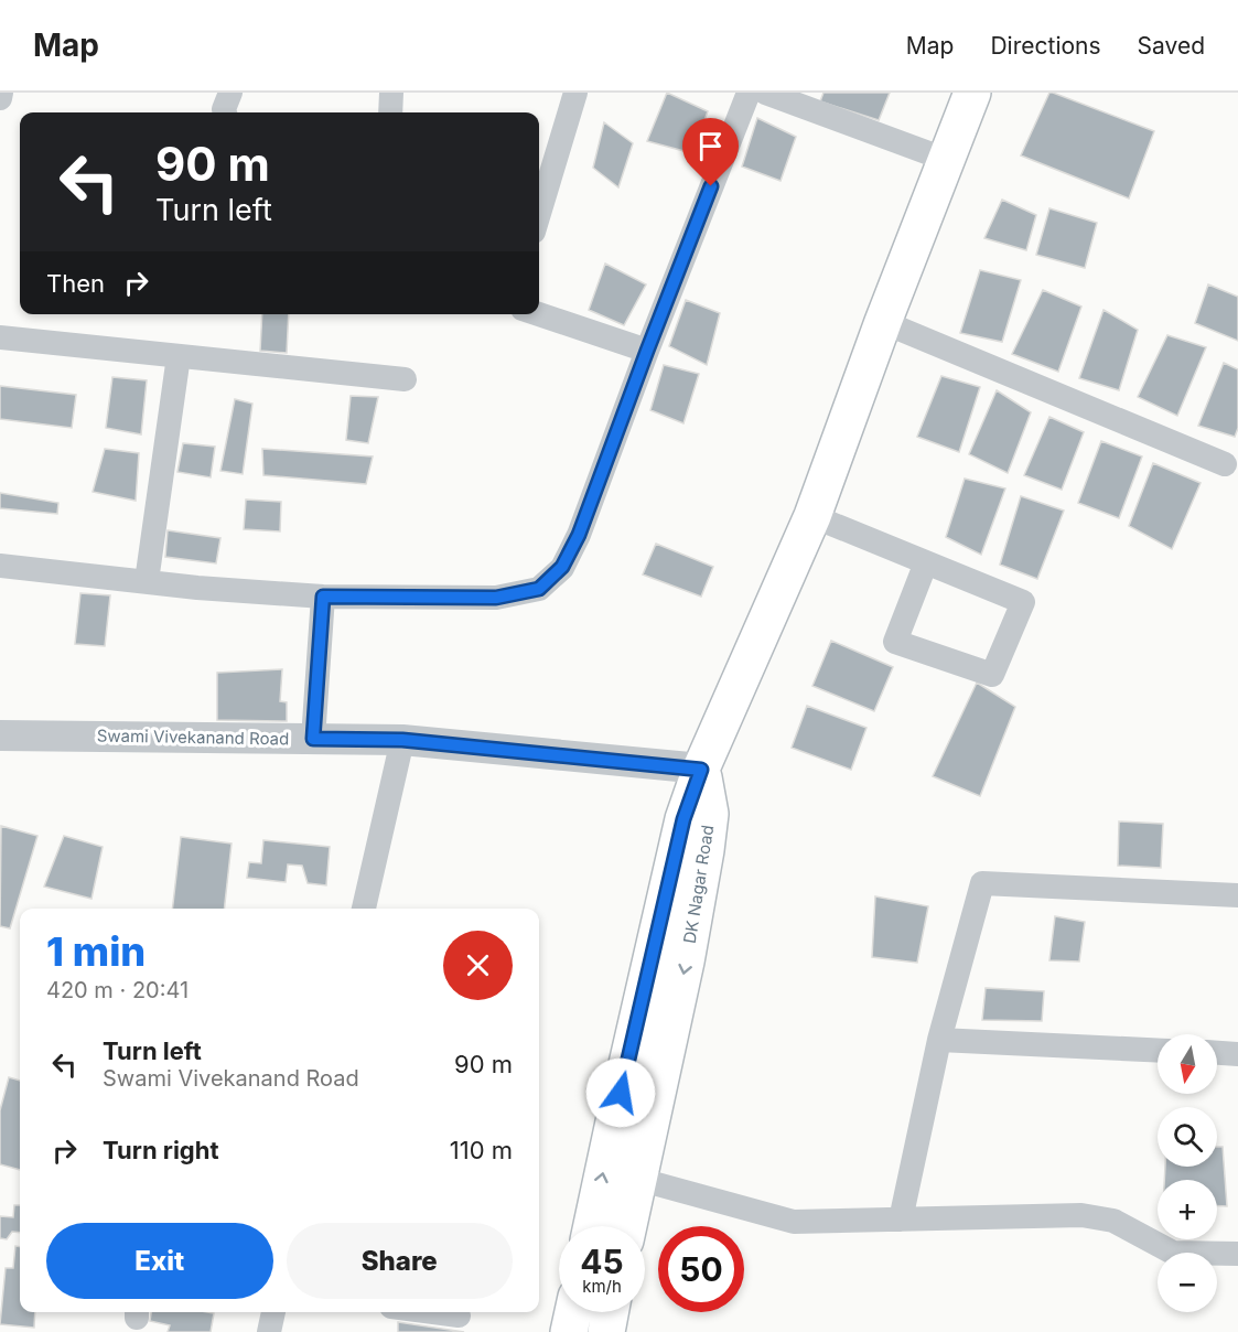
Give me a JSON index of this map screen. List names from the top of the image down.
{
  "streets": {
    "main road": ["DK Nagar Road"],
    "street": ["Swami Vivekanand Road"]
  },
  "crossings": [
    ["Swami Vivekanand Road", "DK Nagar Road"]
  ],
  "north": "bottom",
  "page": {
    "header": "Map",
    "nav": ["Map", "Directions", "Saved"],
    "turn": ["90 m", "Turn left"],
    "then": "Then",
    "heading": ["1 min", "420 m · 20:41"],
    "list": [
      {
        "name": "Turn left",
        "note": "Swami Vivekanand Road",
        "value": "90 m"
      },
      {
        "name": "Turn right",
        "value": "110 m"
      }
    ],
    "map_buttons": ["+", "−"],
    "buttons": ["Exit", "Share"],
    "speed": "45 km/h",
    "limit": "50"
  }
}
